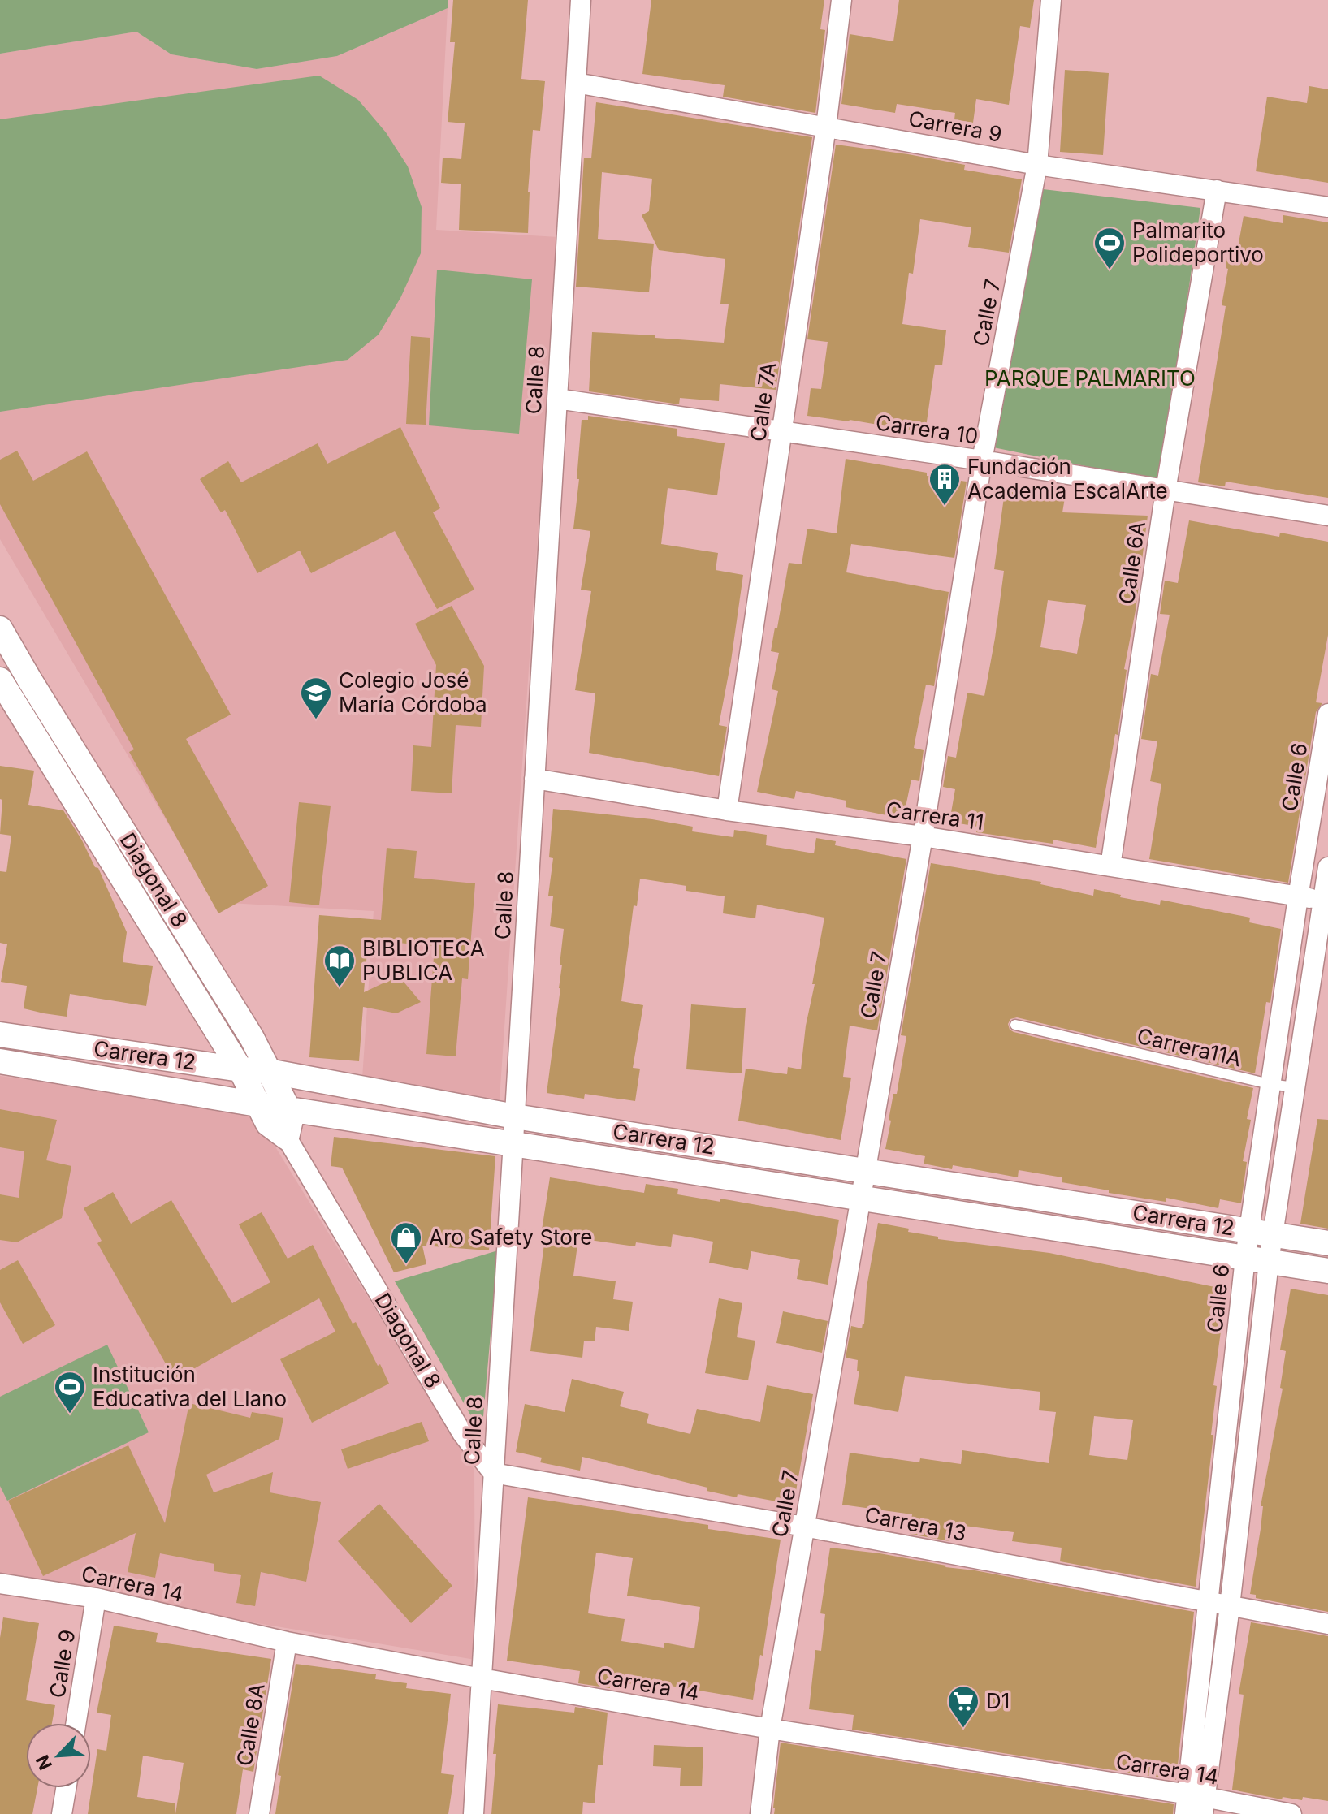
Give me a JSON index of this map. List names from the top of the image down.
{
  "streets": {
    "street": [
      "Carrera 9",
      "Calle 7",
      "Calle 8",
      "Calle 7A",
      "Carrera 10",
      "Calle 6A",
      "Calle 6",
      "Carrera 11",
      "Diagonal 8",
      "Carrera 12",
      "Carrera 13",
      "Carrera 14",
      "Calle 9",
      "Calle 8A"
    ],
    "lane": ["Carrera11A"]
  },
  "crossings": [
    ["Carrera 9", "Calle 7"],
    ["Carrera 9", "Calle 8"],
    ["Carrera 9", "Calle 7A"],
    ["Carrera 9", "Calle 6A"],
    ["Calle 7", "Carrera 10"],
    ["Calle 7", "Carrera 11"],
    ["Calle 7", "Carrera 12"],
    ["Calle 7", "Carrera 13"],
    ["Calle 7", "Carrera 14"],
    ["Calle 8", "Carrera 10"],
    ["Calle 8", "Carrera 11"],
    ["Calle 8", "Diagonal 8"],
    ["Calle 8", "Carrera 12"],
    ["Calle 8", "Carrera 13"],
    ["Calle 8", "Carrera 14"],
    ["Calle 7A", "Carrera 10"],
    ["Calle 7A", "Carrera 11"],
    ["Carrera 10", "Calle 6A"],
    ["Calle 6A", "Carrera 11"],
    ["Calle 6", "Carrera 11"],
    ["Calle 6", "Carrera11A"],
    ["Calle 6", "Carrera 12"],
    ["Calle 6", "Carrera 13"],
    ["Calle 6", "Carrera 14"],
    ["Diagonal 8", "Carrera 12"],
    ["Diagonal 8", "Carrera 13"],
    ["Carrera 14", "Calle 9"],
    ["Carrera 14", "Calle 8A"]
  ],
  "parks": ["PARQUE PALMARITO"],
  "places": {
    "sports": ["Palmarito Polideportivo", "Institución Educativa del Llano"],
    "building": ["Fundación Academia EscalArte"],
    "school or university": ["Colegio José María Córdoba"],
    "library": ["BIBLIOTECA PUBLICA"],
    "shop": ["Aro Safety Store"],
    "supermarket": ["D1"]
  },
  "north": "bottom left"
}
